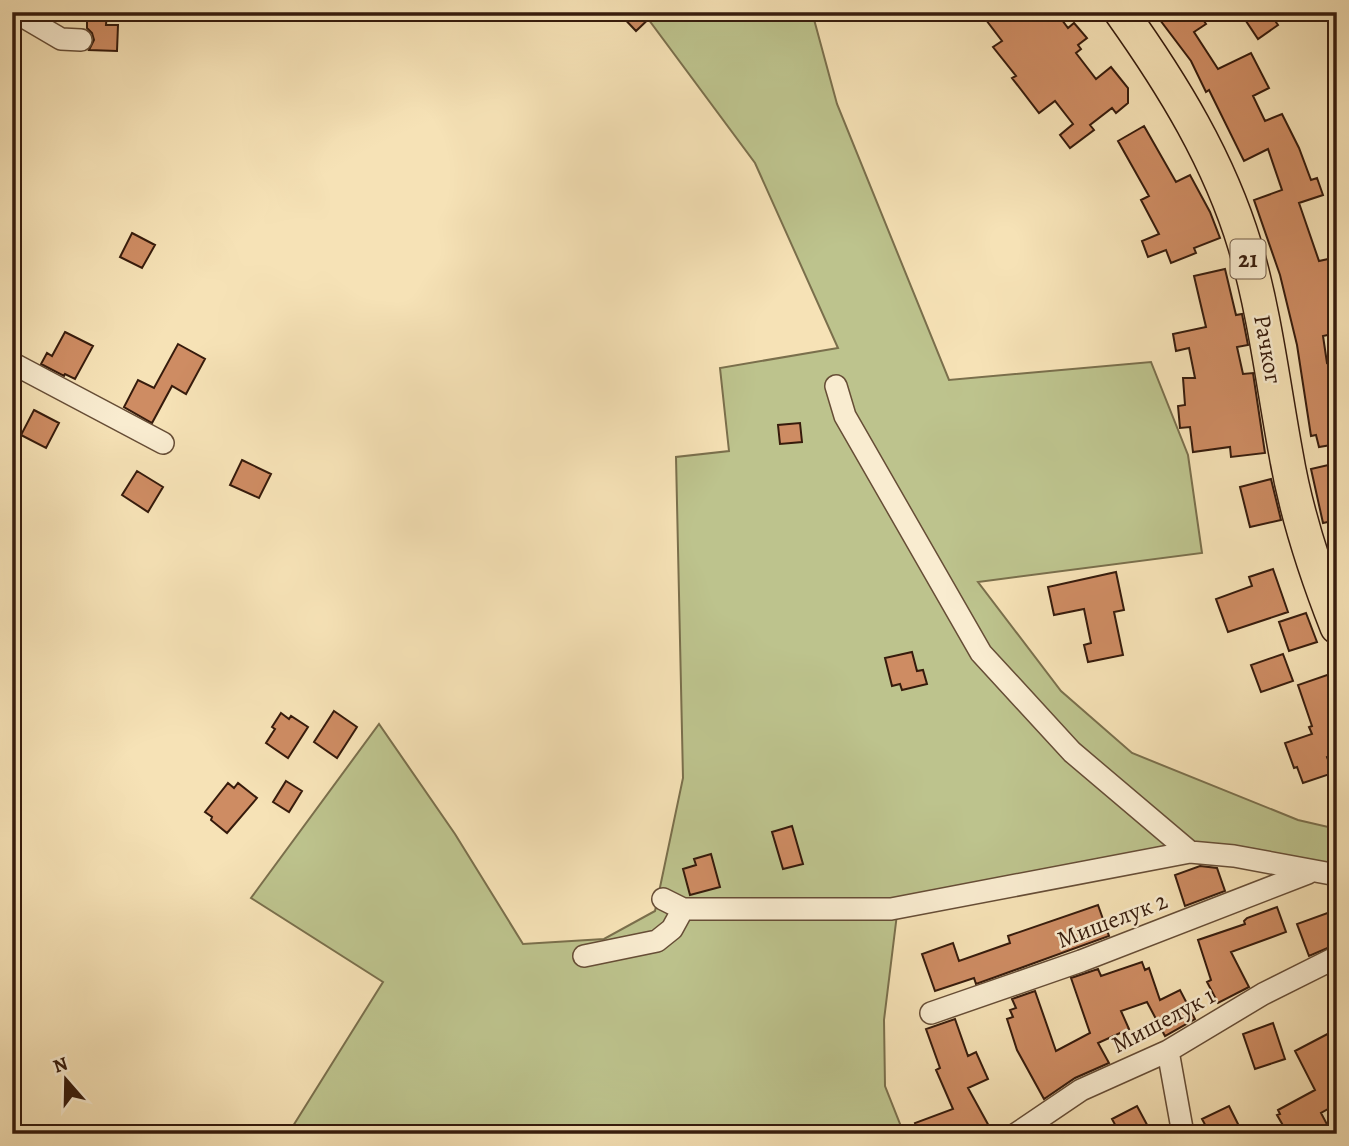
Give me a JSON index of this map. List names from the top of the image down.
{
  "streets": {
    "main road": ["21", "Рачког"],
    "street": ["Мишелук 2", "Мишелук 1"]
  },
  "north": "top"
}
